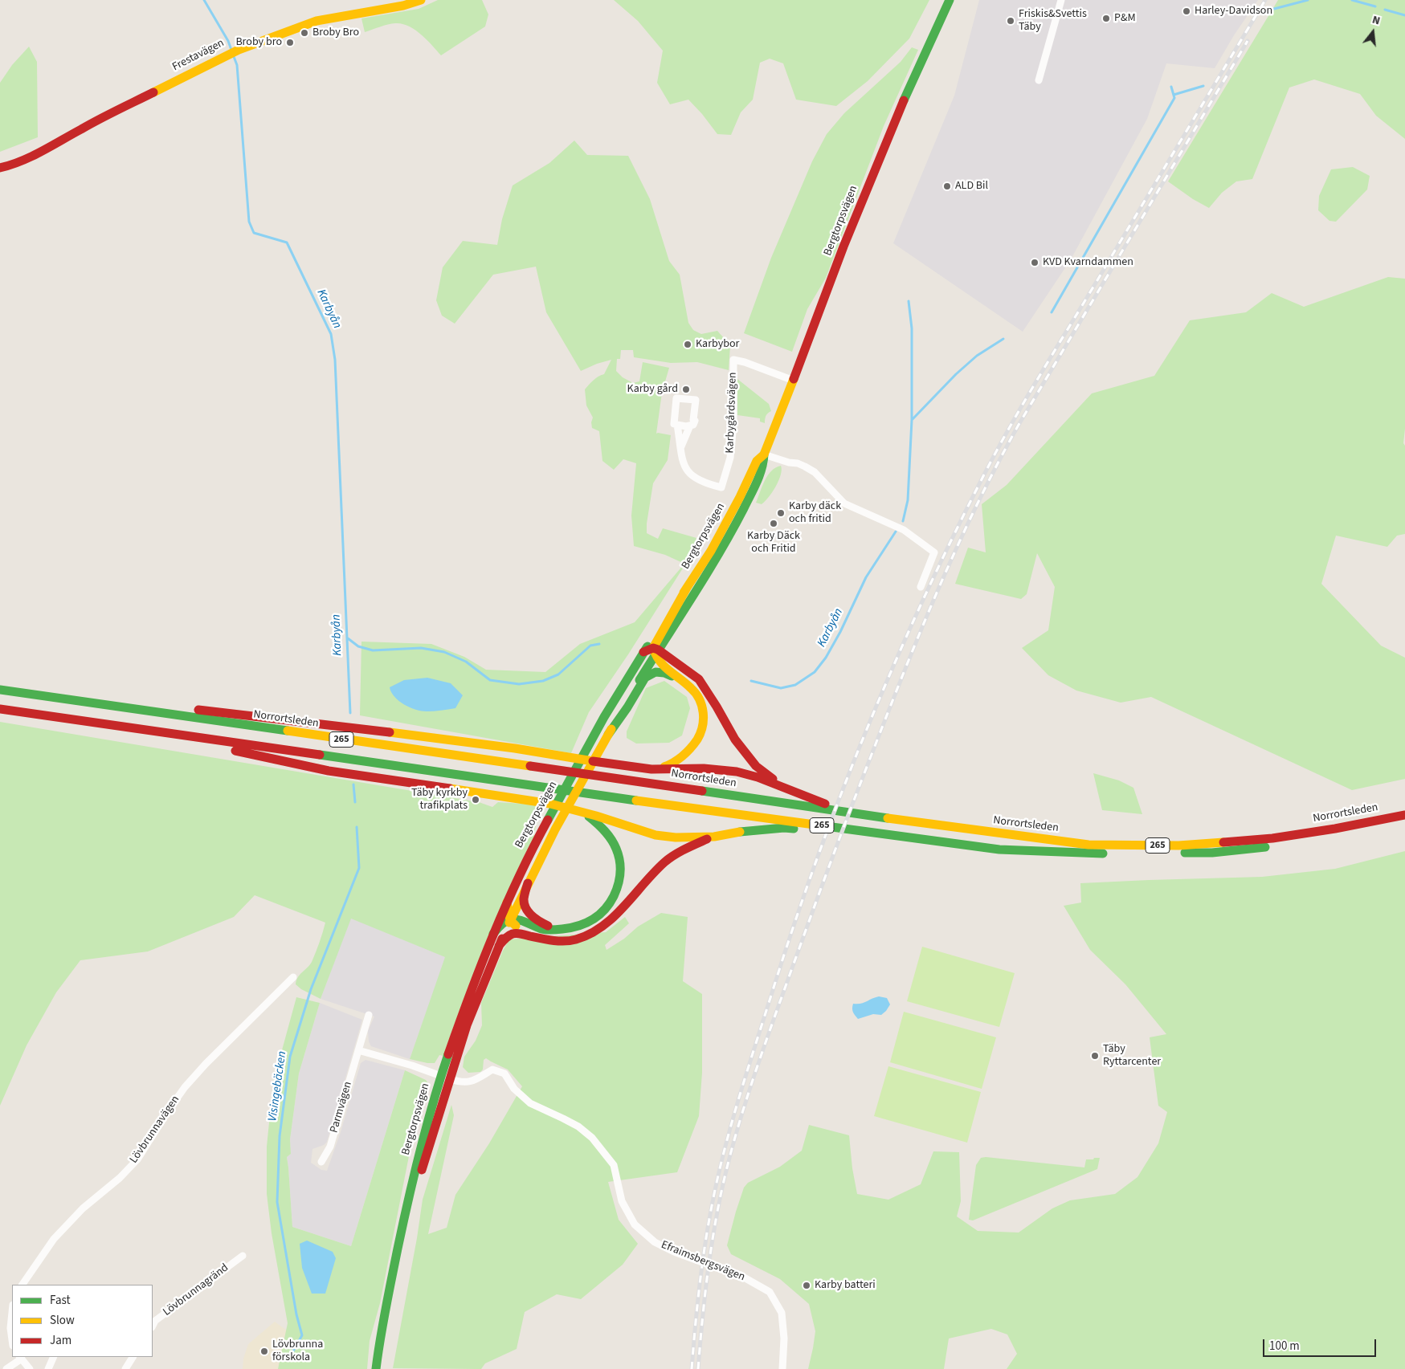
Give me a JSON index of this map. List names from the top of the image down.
{
  "streets": {
    "main road": [
      "Frestavägen",
      "Bergtorpsvägen",
      "Norrortsleden",
      "265"
    ],
    "street": [
      "Karbygårdsvägen",
      "Parmvägen",
      "Lövbrunnavägen",
      "Efraimsbergsvägen",
      "Lövbrunnagränd"
    ]
  },
  "crossings": [
    ["Bergtorpsvägen", "Karbygårdsvägen"],
    ["Bergtorpsvägen", "Efraimsbergsvägen"]
  ],
  "water": ["Karbyån", "Visingebäcken"],
  "places": [
    "Harley-Davidson",
    "P&M",
    "Friskis&Svettis Täby",
    "Broby Bro",
    "Broby bro",
    "ALD Bil",
    "KVD Kvarndammen",
    "Karbybor",
    "Karby gård",
    "Karby däck och fritid",
    "Karby Däck och Fritid",
    "Täby kyrkby trafikplats",
    "Täby Ryttarcenter",
    "Karby batteri",
    "Lövbrunna förskola"
  ],
  "legend": ["Fast", "Slow", "Jam"],
  "scale_bar": "100 m",
  "north": "top"
}
